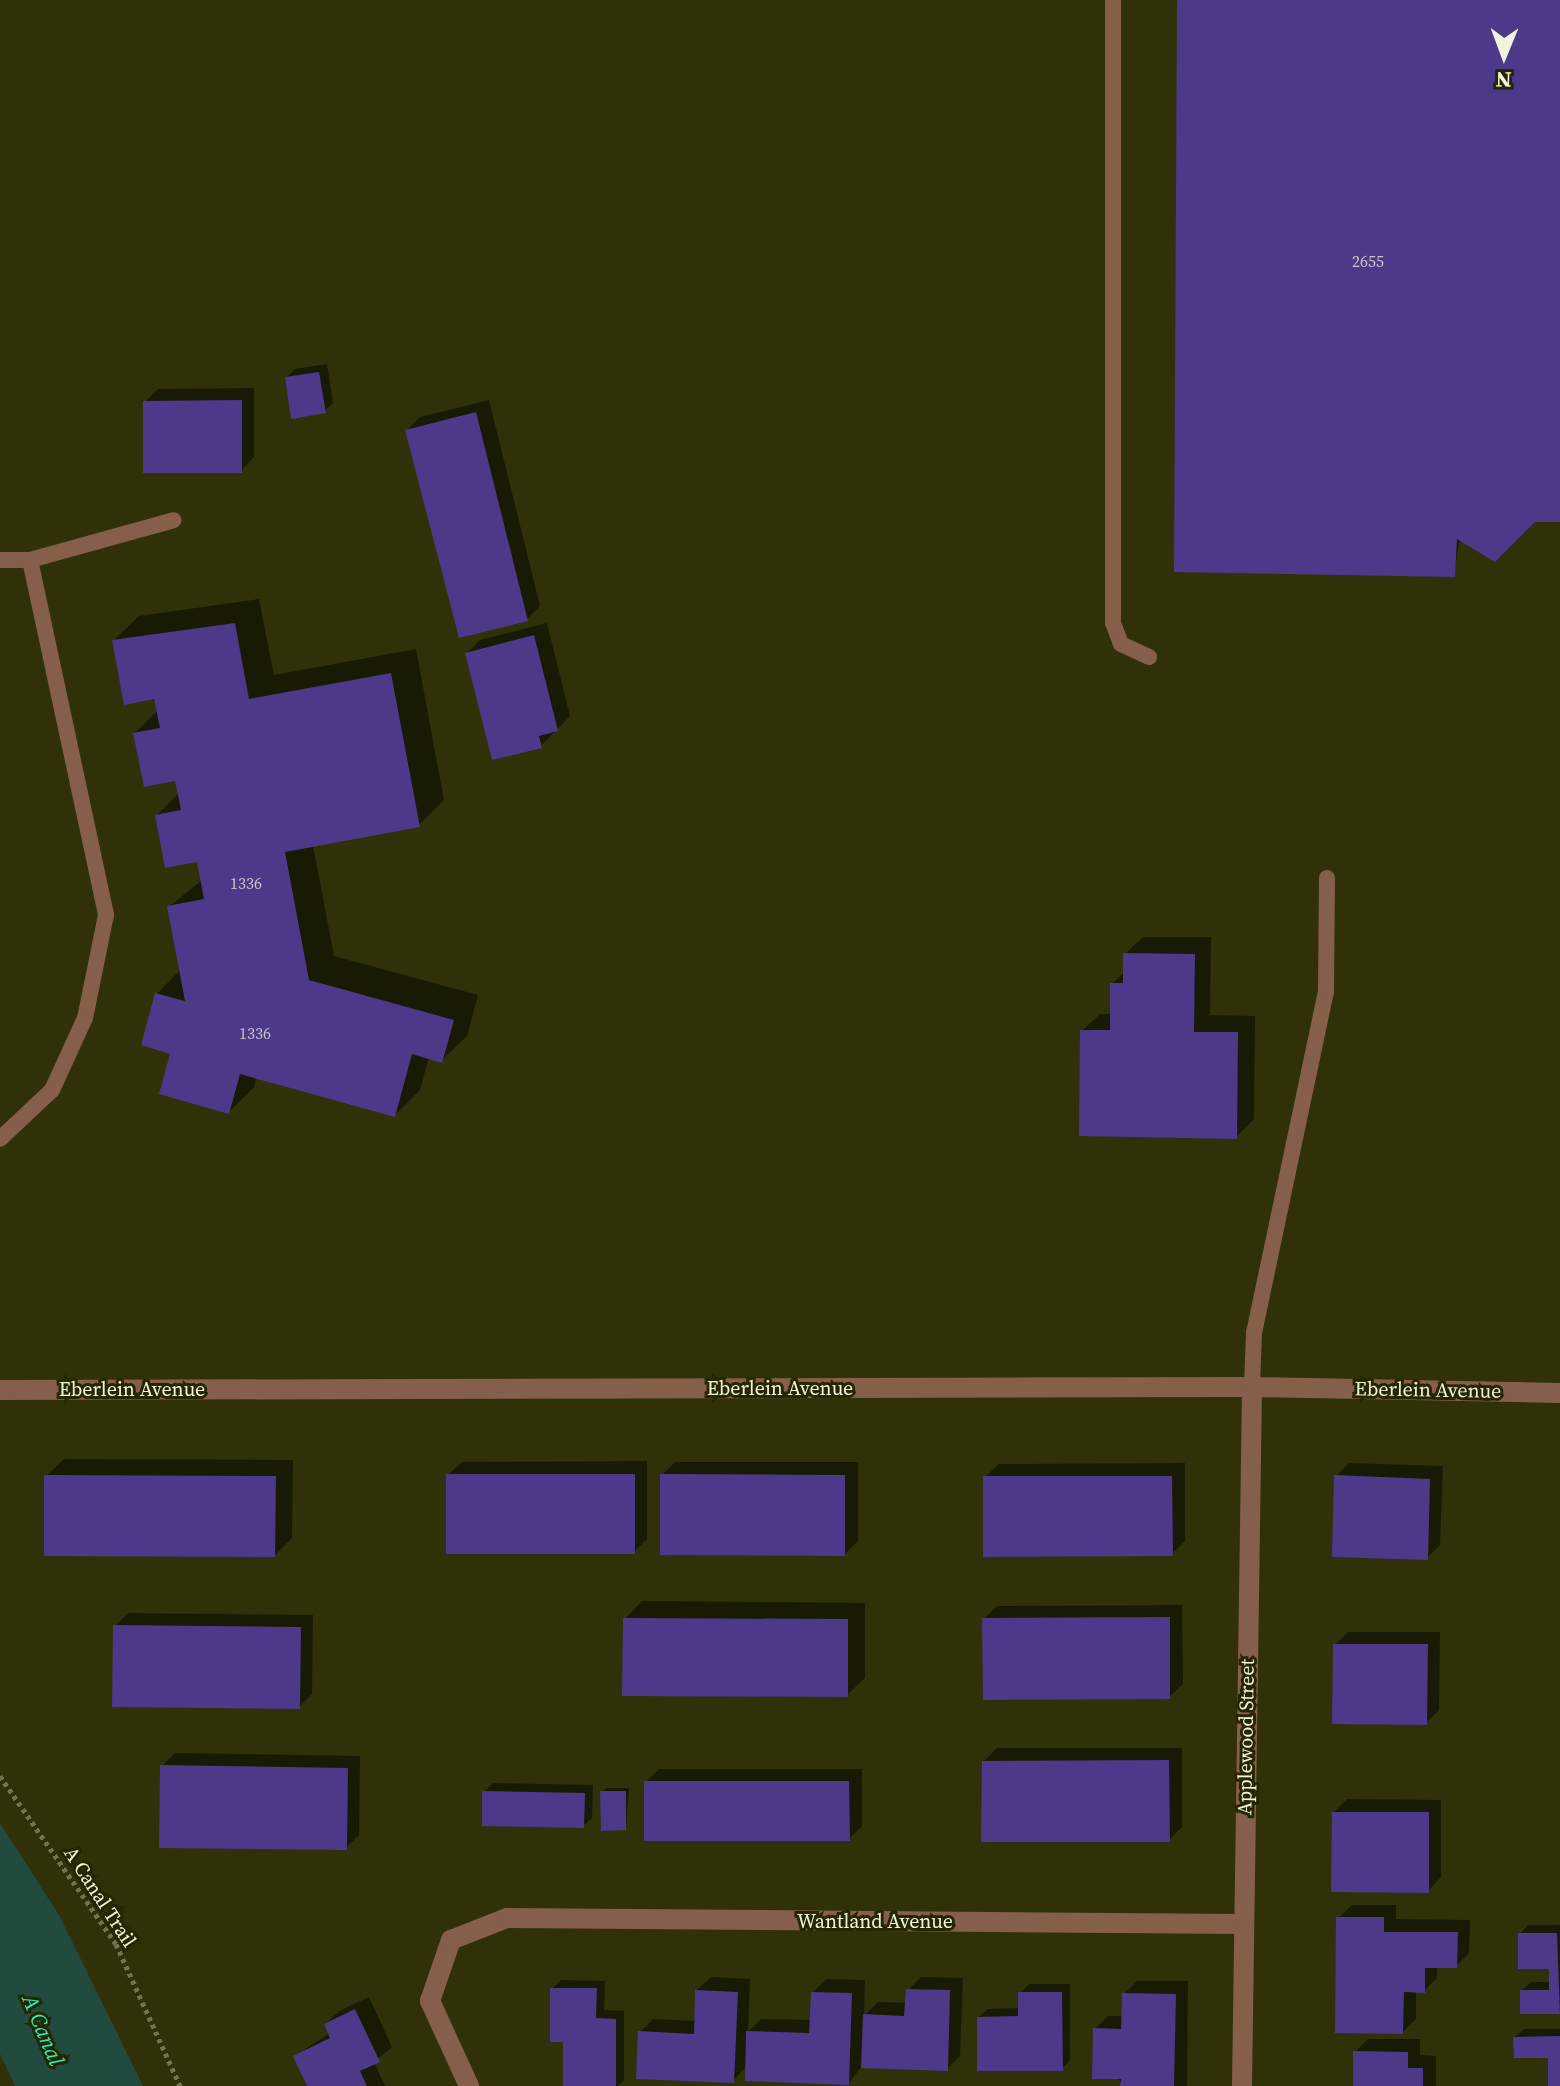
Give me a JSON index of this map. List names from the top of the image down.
{
  "streets": {
    "street": ["Eberlein Avenue", "Applewood Street", "Wantland Avenue"],
    "path": ["A Canal Trail"]
  },
  "crossings": [
    ["Eberlein Avenue", "Applewood Street"],
    ["Applewood Street", "Wantland Avenue"]
  ],
  "water": ["A Canal"],
  "house_numbers": ["2655", "1336", "1336"],
  "north": "bottom"
}
